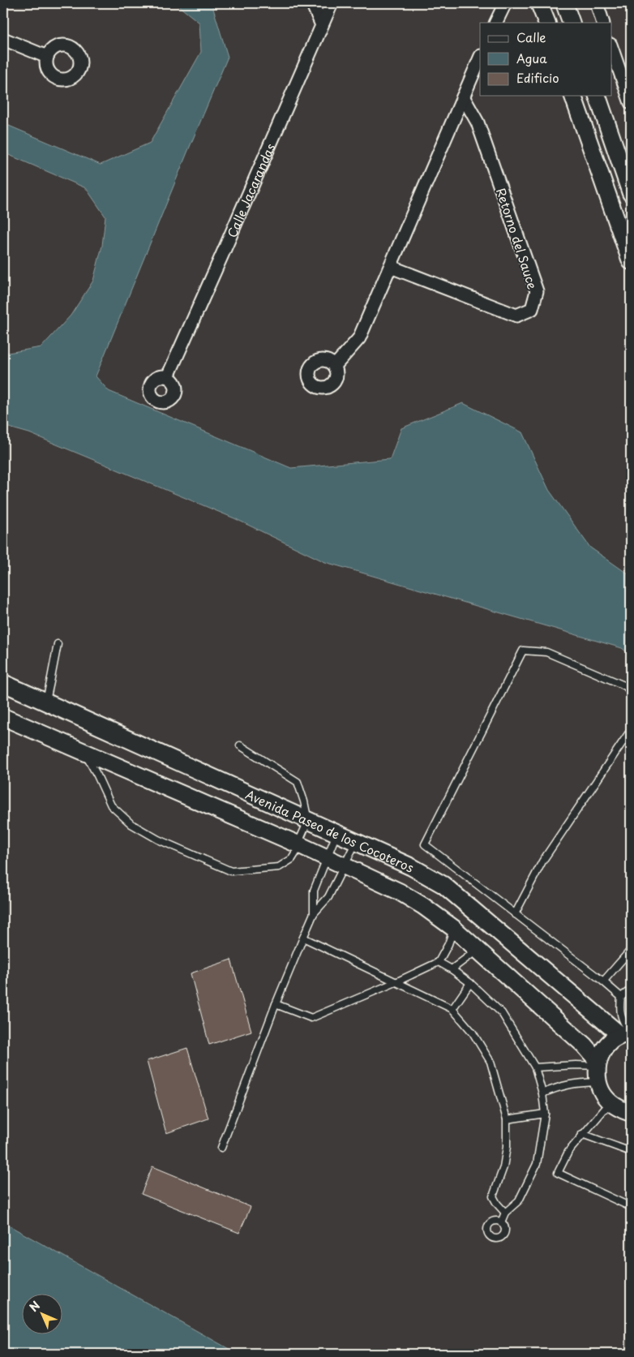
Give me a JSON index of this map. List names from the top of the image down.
{
  "streets": {
    "street": ["Calle Jacarandas", "Retorno del Sauce", "Avenida Paseo de los Cocoteros"]
  },
  "legend": ["Calle", "Agua", "Edificio"],
  "north": "top left"
}
